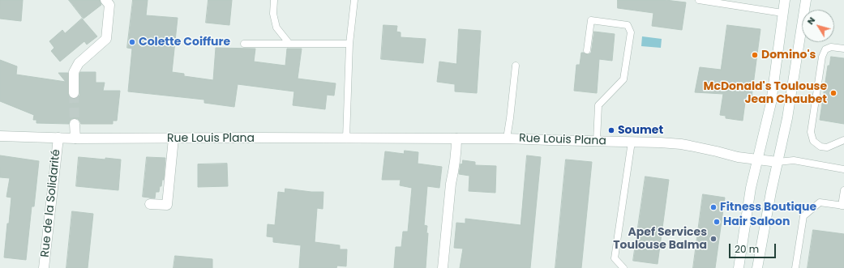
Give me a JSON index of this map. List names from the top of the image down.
{
  "streets": {
    "street": ["Rue Louis Plana", "Rue de la Solidarité"]
  },
  "crossings": [
    ["Rue Louis Plana", "Rue de la Solidarité"]
  ],
  "places": [
    "Colette Coiffure",
    "Domino's",
    "McDonald's Toulouse Jean Chaubet",
    "Soumet",
    "Fitness Boutique",
    "Hair Saloon",
    "Apef Services Toulouse Balma"
  ],
  "scale_bar": "20 m",
  "north": "top left"
}
